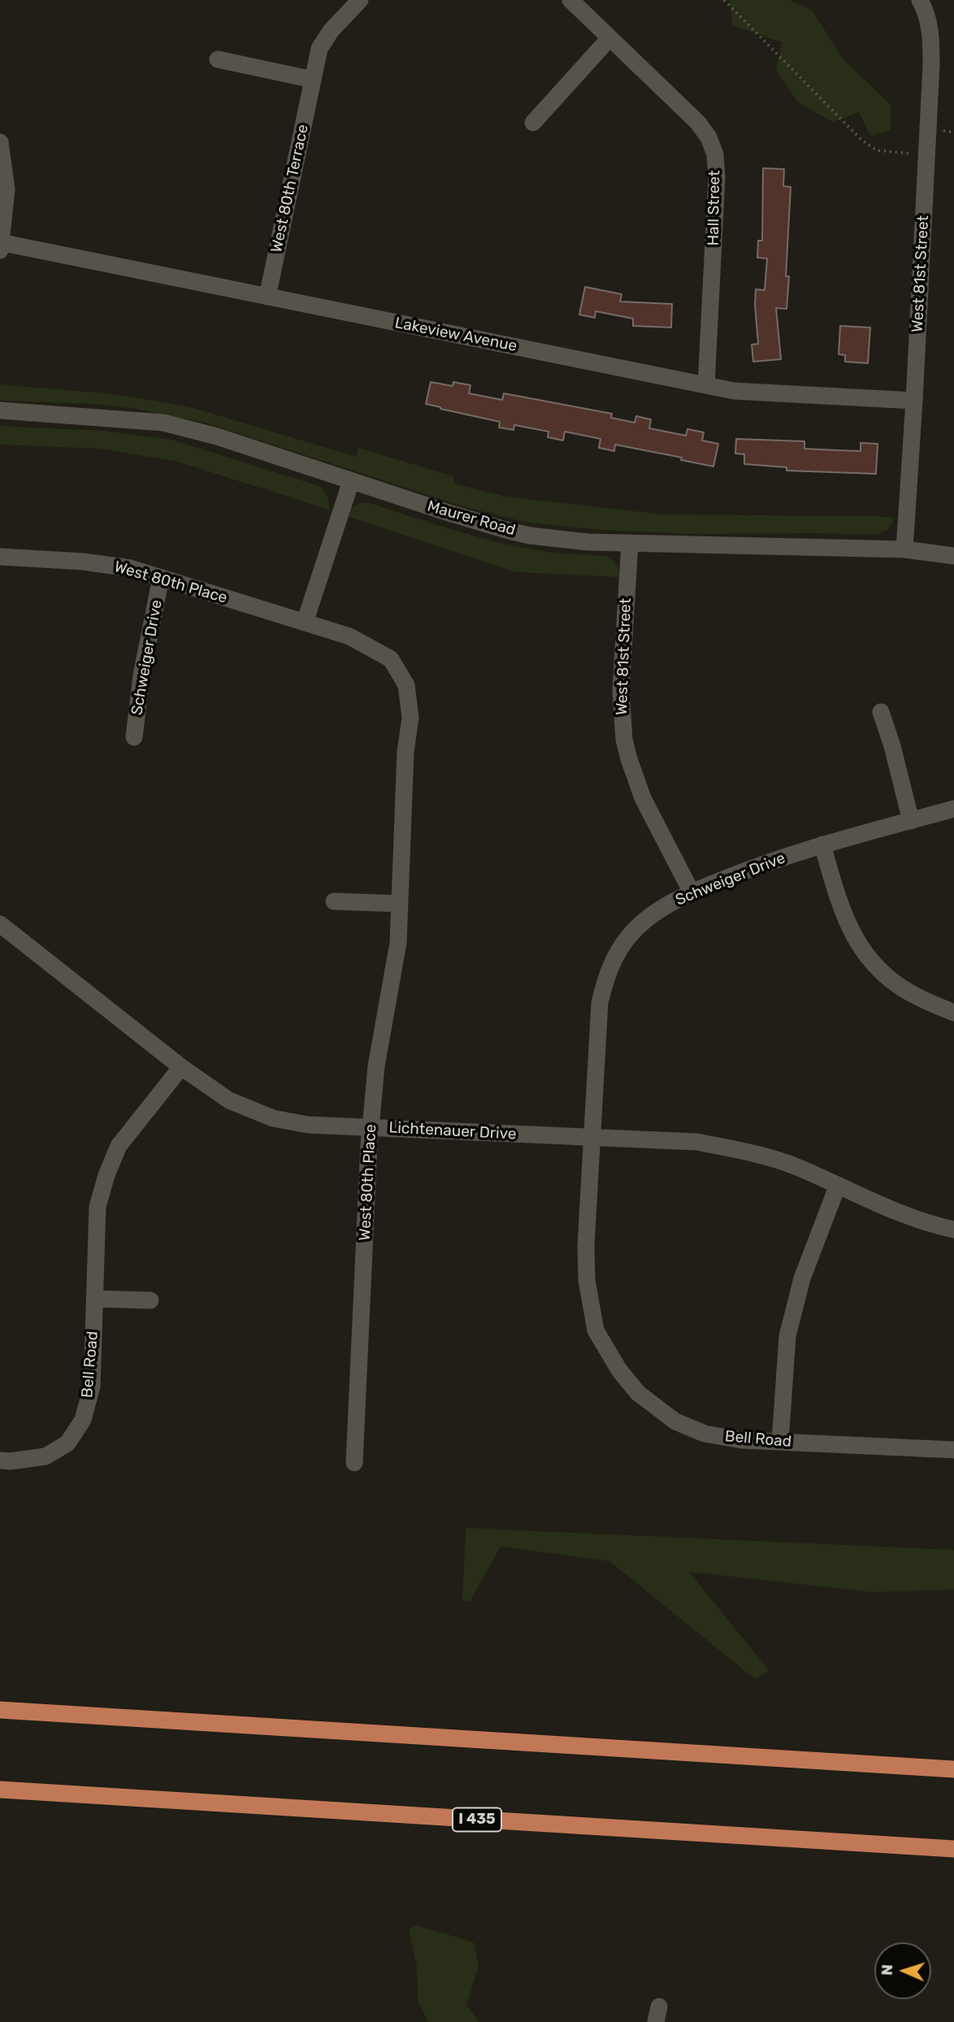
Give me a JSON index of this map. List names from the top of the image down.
{
  "streets": {
    "highway": ["I 435"],
    "street": [
      "West 80th Terrace",
      "Hall Street",
      "West 81st Street",
      "Lakeview Avenue",
      "Maurer Road",
      "West 80th Place",
      "Schweiger Drive",
      "Lichtenauer Drive",
      "Bell Road"
    ]
  },
  "crossings": [
    ["West 80th Terrace", "Lakeview Avenue"],
    ["Hall Street", "Lakeview Avenue"],
    ["West 81st Street", "Lakeview Avenue"],
    ["West 81st Street", "Maurer Road"],
    ["West 81st Street", "Schweiger Drive"],
    ["West 80th Place", "Schweiger Drive"],
    ["West 80th Place", "Lichtenauer Drive"],
    ["Schweiger Drive", "Lichtenauer Drive"],
    ["Schweiger Drive", "Bell Road"],
    ["Lichtenauer Drive", "Bell Road"]
  ],
  "north": "left"
}
